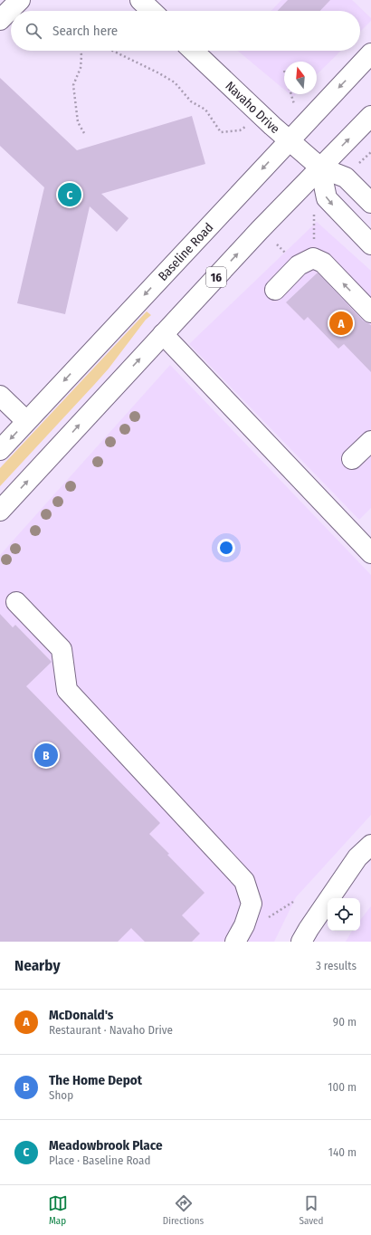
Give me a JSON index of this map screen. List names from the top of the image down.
{
  "streets": {
    "main road": ["Navaho Drive", "Baseline Road", "16"]
  },
  "crossings": [
    ["Navaho Drive", "Baseline Road"],
    ["Navaho Drive", "16"]
  ],
  "north": "top",
  "page": {
    "search": "Search here",
    "pins": ["C", "A", "B"],
    "heading": ["Nearby", "3 results"],
    "list": [
      {
        "mark": "A",
        "name": "McDonald's",
        "note": "Restaurant · Navaho Drive",
        "value": "90 m"
      },
      {
        "mark": "B",
        "name": "The Home Depot",
        "note": "Shop",
        "value": "100 m"
      },
      {
        "mark": "C",
        "name": "Meadowbrook Place",
        "note": "Place · Baseline Road",
        "value": "140 m"
      }
    ],
    "nav": ["Map", "Directions", "Saved"]
  }
}
